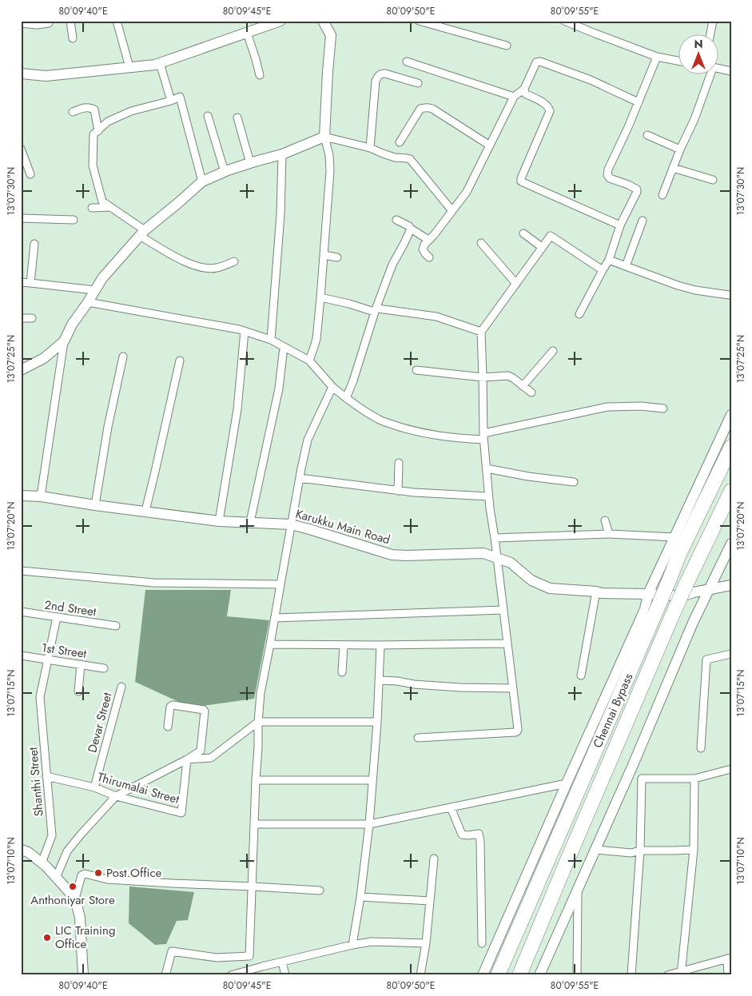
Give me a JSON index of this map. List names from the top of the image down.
{
  "streets": {
    "highway": ["Chennai Bypass"],
    "street": [
      "Karukku Main Road",
      "2nd Street",
      "1st Street",
      "Devar Street",
      "Shanthi Street",
      "Thirumalai Street"
    ]
  },
  "crossings": [
    ["2nd Street", "Shanthi Street"],
    ["1st Street", "Shanthi Street"],
    ["Devar Street", "Thirumalai Street"],
    ["Shanthi Street", "Thirumalai Street"]
  ],
  "places": ["Post Office", "Anthoniyar Store", "LIC Training Office"],
  "north": "top",
  "coordinates": [
    "80°09'40\"E",
    "80°09'45\"E",
    "80°09'50\"E",
    "80°09'55\"E",
    "13°07'30\"N",
    "13°07'25\"N",
    "13°07'20\"N",
    "13°07'15\"N",
    "13°07'10\"N"
  ]
}
